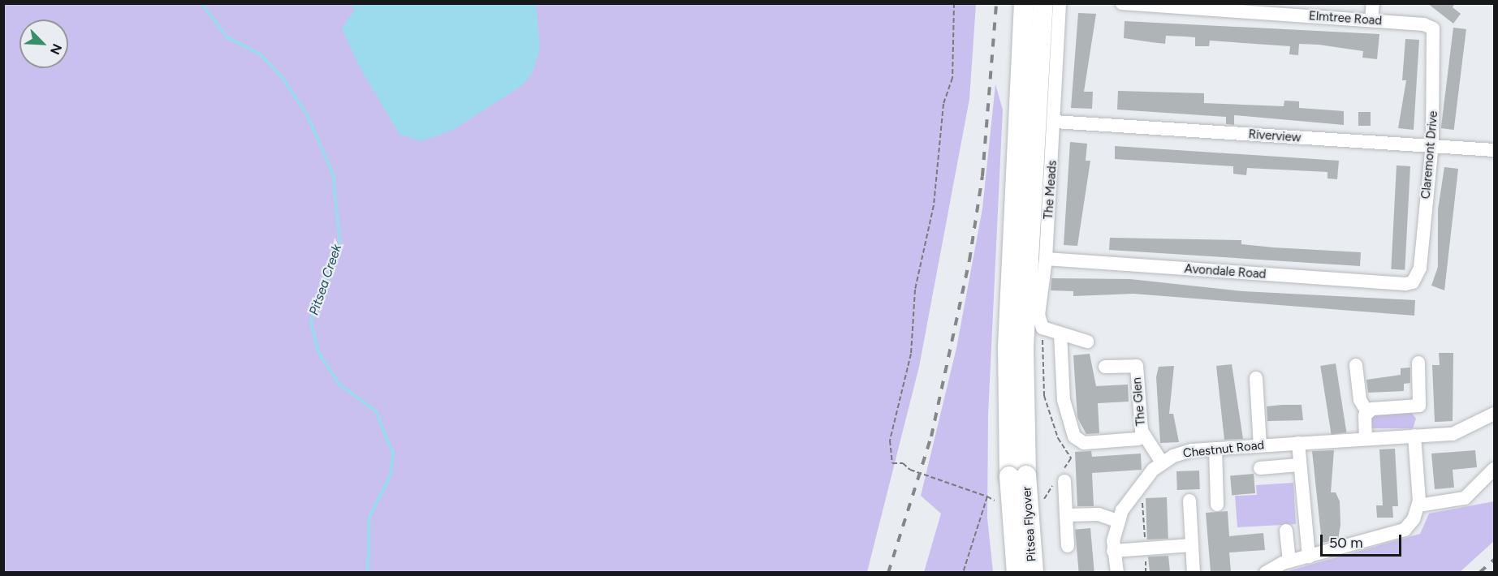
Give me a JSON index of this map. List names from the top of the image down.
{
  "streets": {
    "highway": ["Pitsea Flyover"],
    "street": [
      "Elmtree Road",
      "Riverview",
      "Claremont Drive",
      "The Meads",
      "Avondale Road",
      "The Glen",
      "Chestnut Road"
    ]
  },
  "crossings": [
    ["Elmtree Road", "Claremont Drive"],
    ["Riverview", "Claremont Drive"],
    ["Riverview", "The Meads"],
    ["Claremont Drive", "Avondale Road"],
    ["The Meads", "Avondale Road"],
    ["The Glen", "Chestnut Road"]
  ],
  "water": ["Pitsea Creek"],
  "scale_bar": "50 m",
  "north": "bottom right"
}
